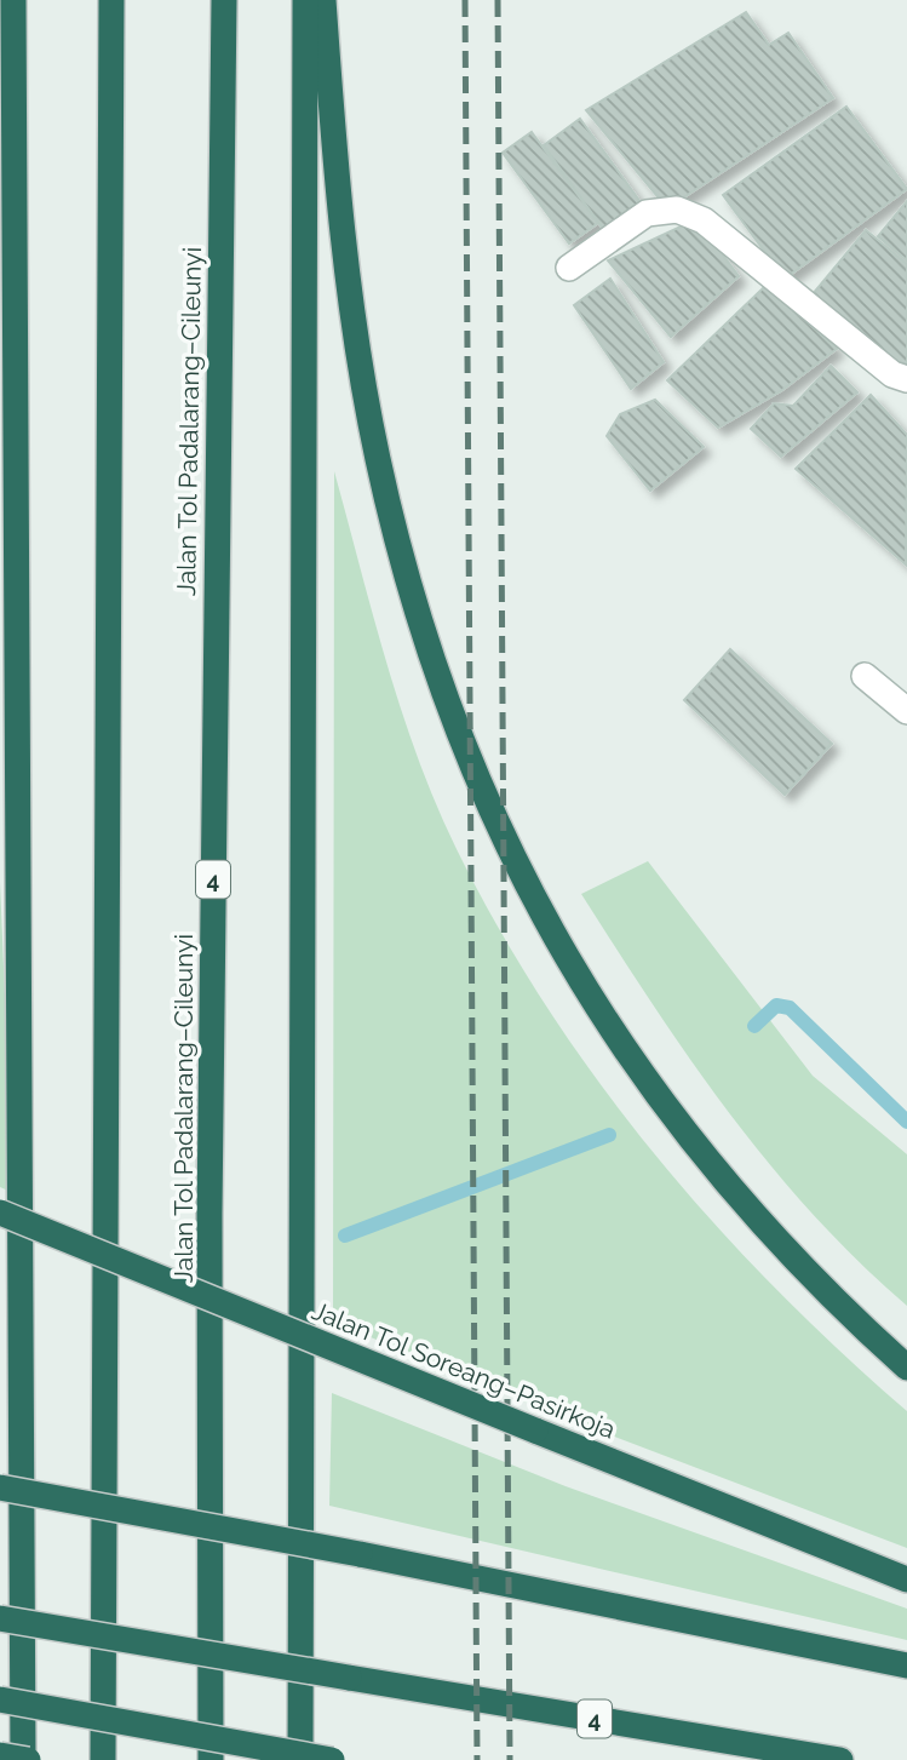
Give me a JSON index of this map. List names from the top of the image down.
{
  "streets": {
    "highway": ["Jalan Tol Padalarang–Cileunyi", "4", "Jalan Tol Soreang–Pasirkoja"]
  }
}
